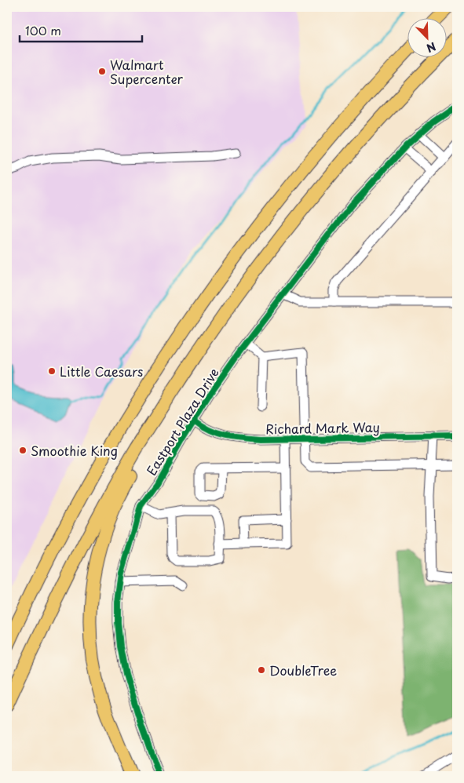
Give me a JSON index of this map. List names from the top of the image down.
{
  "streets": {
    "street": ["Eastport Plaza Drive", "Richard Mark Way"]
  },
  "crossings": [
    ["Eastport Plaza Drive", "Richard Mark Way"]
  ],
  "places": [
    "Walmart Supercenter",
    "Little Caesars",
    "Smoothie King",
    "DoubleTree"
  ],
  "scale_bar": "100 m",
  "north": "bottom right"
}
